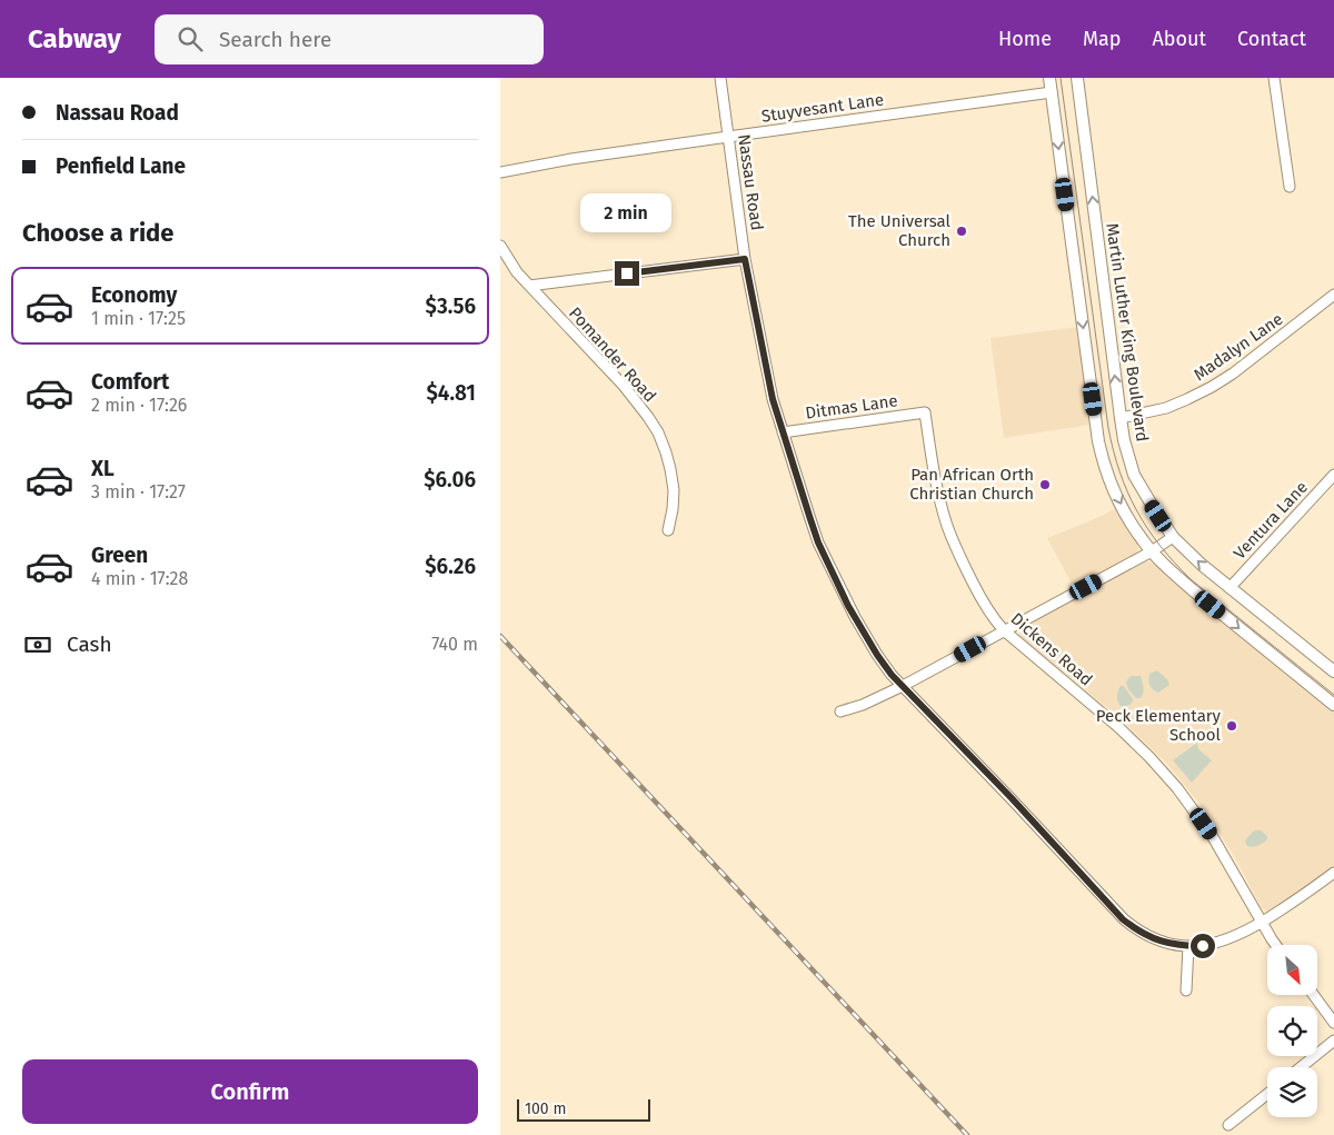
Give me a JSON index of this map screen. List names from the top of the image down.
{
  "streets": {
    "main road": ["Martin Luther King Boulevard"],
    "street": [
      "Stuyvesant Lane",
      "Nassau Road",
      "Madalyn Lane",
      "Pomander Road",
      "Ditmas Lane",
      "Ventura Lane",
      "Dickens Road"
    ]
  },
  "crossings": [
    ["Stuyvesant Lane", "Nassau Road"],
    ["Nassau Road", "Ditmas Lane"],
    ["Nassau Road", "Dickens Road"],
    ["Martin Luther King Boulevard", "Madalyn Lane"],
    ["Martin Luther King Boulevard", "Ventura Lane"],
    ["Ditmas Lane", "Dickens Road"]
  ],
  "places": ["The Universal Church", "Pan African Orth Christian Church", "Peck Elementary School"],
  "scale_bar": "100 m",
  "north": "bottom right",
  "page": {
    "header": "Cabway",
    "search": "Search here",
    "nav": [
      "Home",
      "Map",
      "About",
      "Contact"
    ],
    "banner": ["Nassau Road", "Penfield Lane"],
    "bubble": "2 min",
    "heading": "Choose a ride",
    "list": [
      {
        "name": "Economy",
        "note": "1 min · 17:25",
        "value": "$3.56"
      },
      {
        "name": "Comfort",
        "note": "2 min · 17:26",
        "value": "$4.81"
      },
      {
        "name": "XL",
        "note": "3 min · 17:27",
        "value": "$6.06"
      },
      {
        "name": "Green",
        "note": "4 min · 17:28",
        "value": "$6.26"
      }
    ],
    "pay": ["Cash", "740 m"],
    "buttons": "Confirm",
    "scale": "100 m"
  }
}
